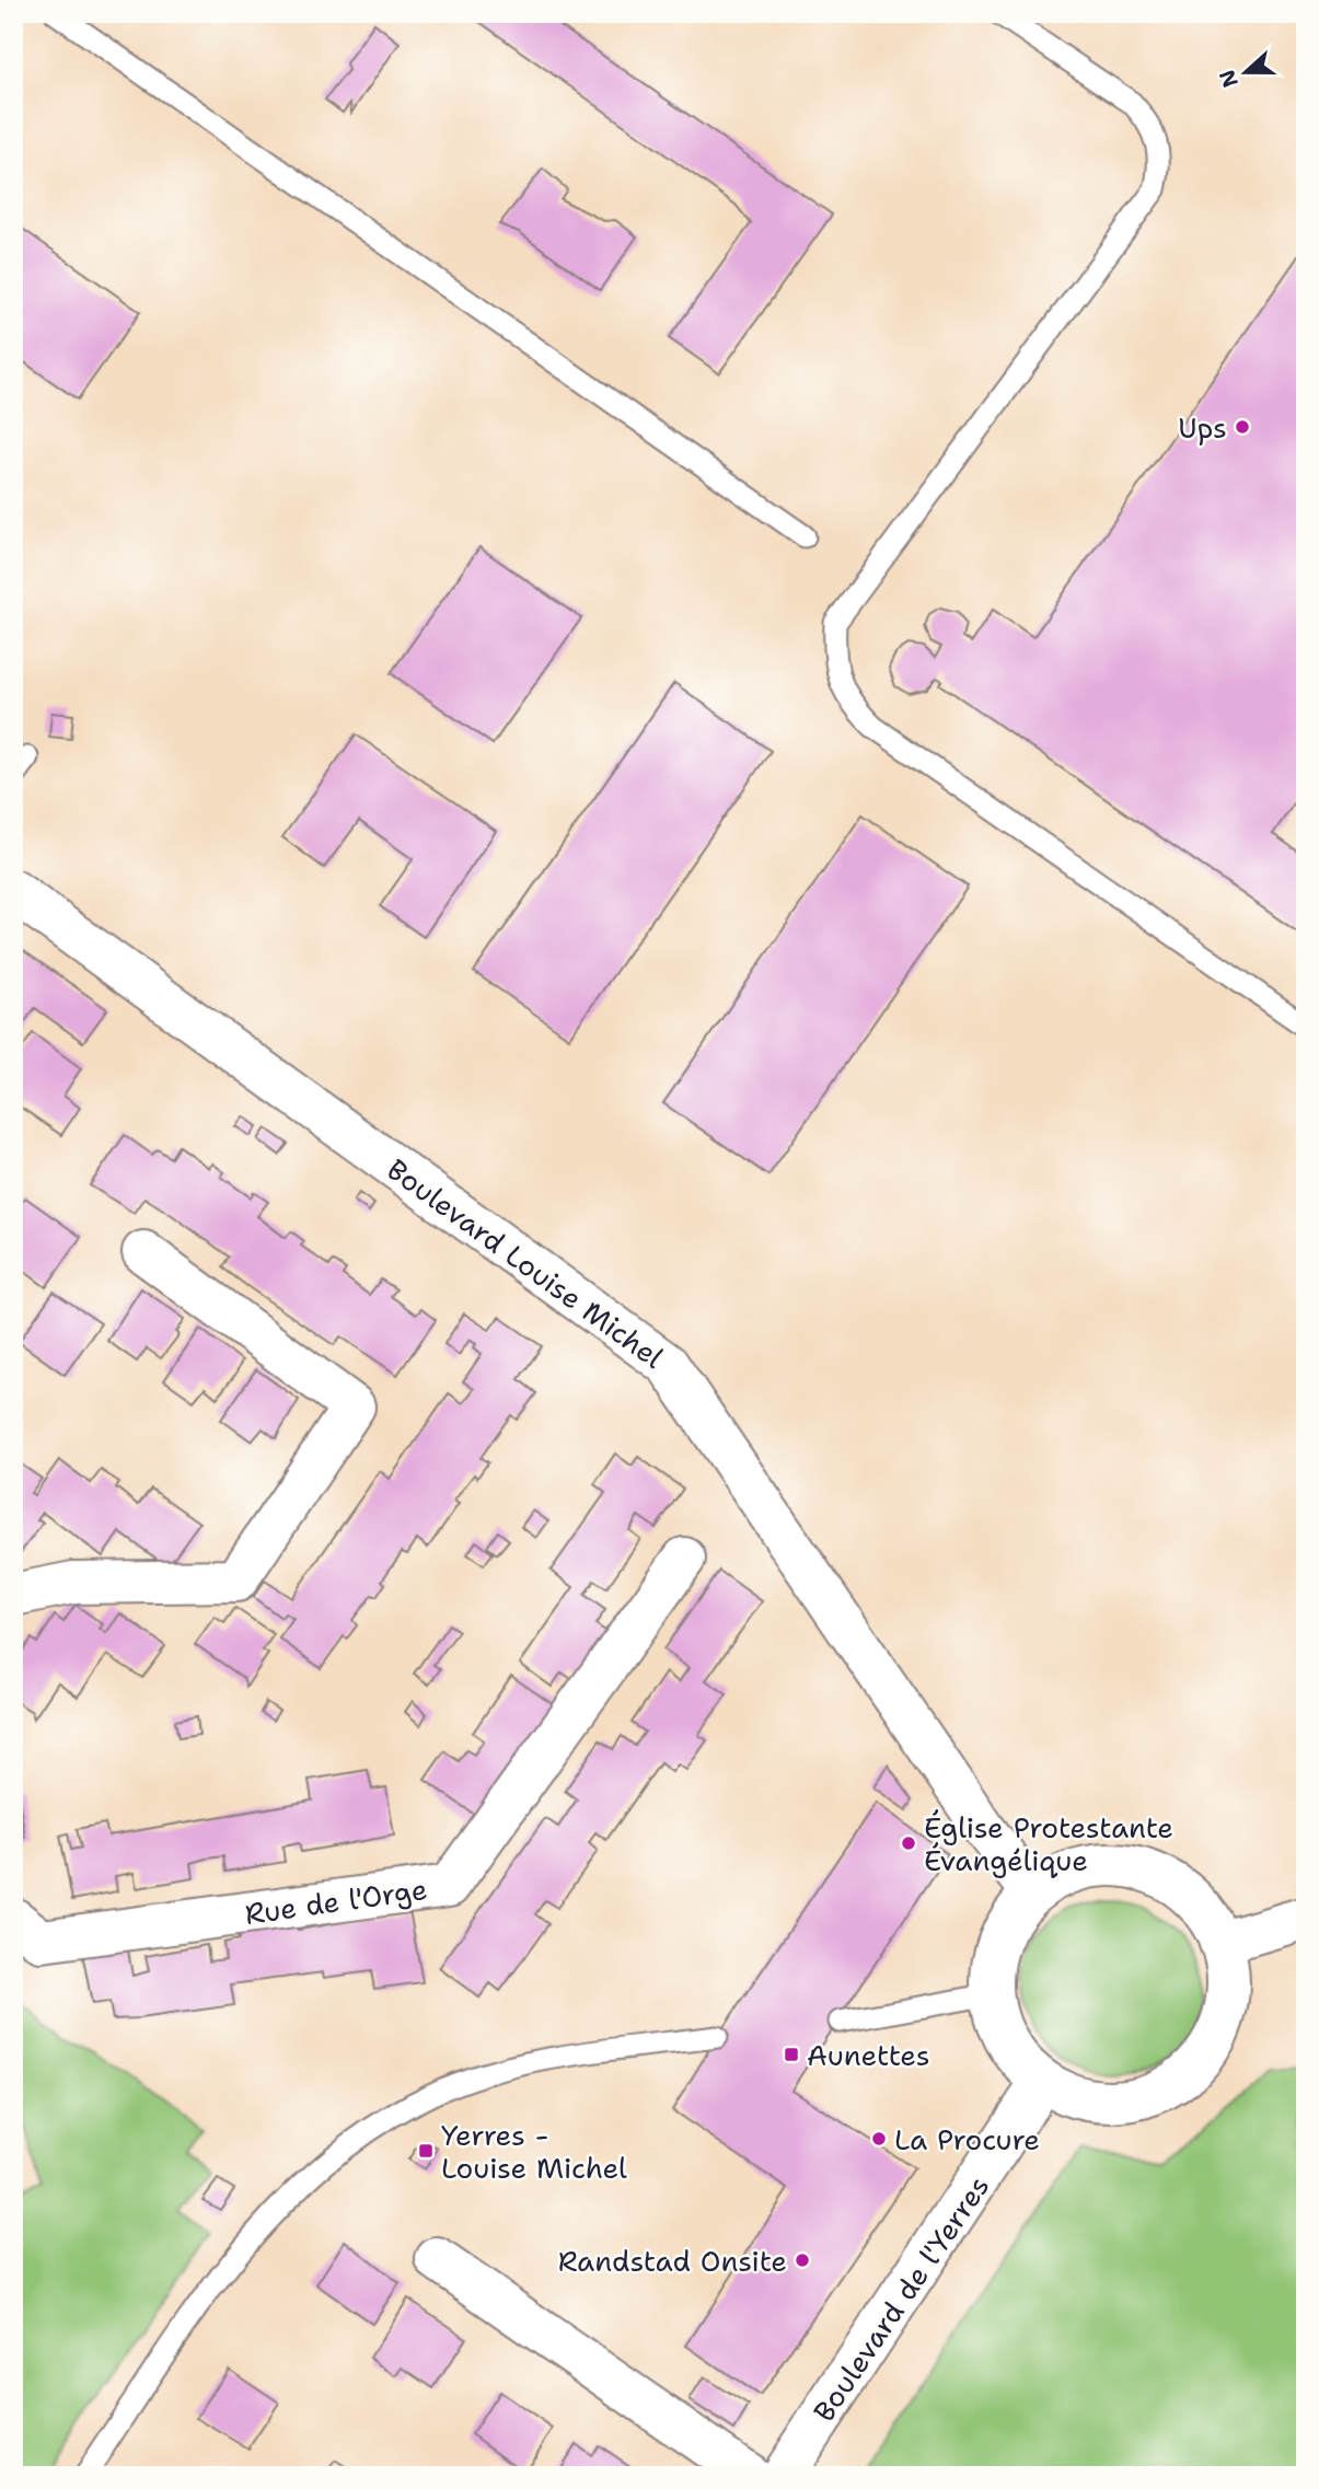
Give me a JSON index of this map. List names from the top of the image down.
{
  "streets": {
    "street": ["Boulevard Louise Michel", "Rue de l'Orge", "Boulevard de l'Yerres"]
  },
  "crossings": [
    ["Boulevard Louise Michel", "Boulevard de l'Yerres"]
  ],
  "places": {
    "other": [
      "Ups",
      "Église Protestante Évangélique",
      "La Procure",
      "Randstad Onsite"
    ],
    "transit": ["Aunettes", "Yerres - Louise Michel"]
  },
  "north": "left"
}
